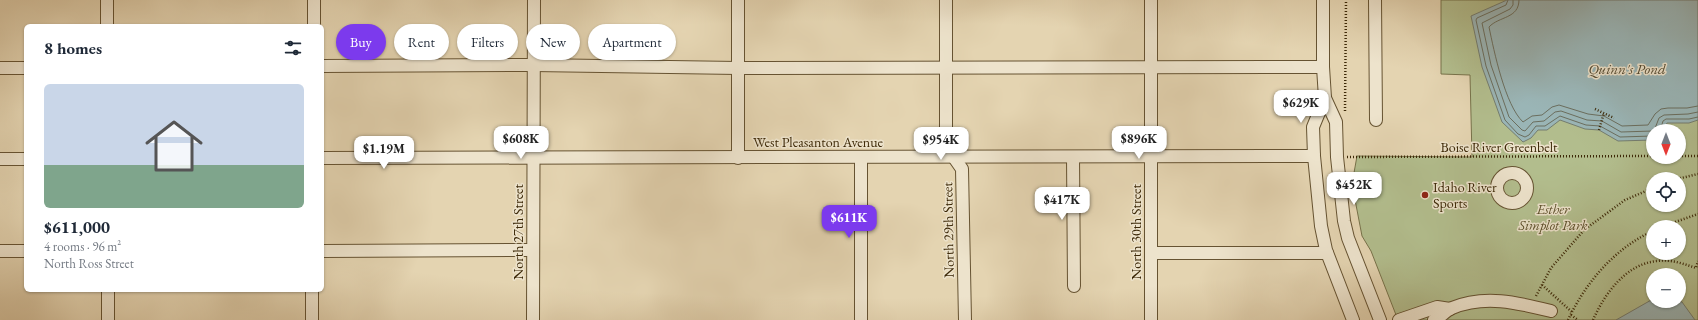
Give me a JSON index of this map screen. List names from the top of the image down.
{
  "streets": {
    "street": [
      "West Pleasanton Avenue",
      "North 29th Street",
      "North 27th Street",
      "North 30th Street"
    ],
    "path": ["Boise River Greenbelt"]
  },
  "crossings": [
    ["West Pleasanton Avenue", "North 29th Street"],
    ["West Pleasanton Avenue", "North 27th Street"],
    ["West Pleasanton Avenue", "North 30th Street"]
  ],
  "water": ["Quinn's Pond"],
  "parks": ["Esther Simplot Park"],
  "places": ["Idaho River Sports"],
  "north": "bottom",
  "page": {
    "chip": [
      "Buy",
      "Rent",
      "Filters",
      "New",
      "Apartment"
    ],
    "heading": "8 homes",
    "list": [
      {
        "name": "$611,000",
        "note": "4 rooms · 96 m² · North Ross Street"
      }
    ],
    "price": [
      "$629K",
      "$608K",
      "$896K",
      "$954K",
      "$1.19M",
      "$452K",
      "$417K",
      "$611K"
    ],
    "map_buttons": ["+", "−"]
  }
}
